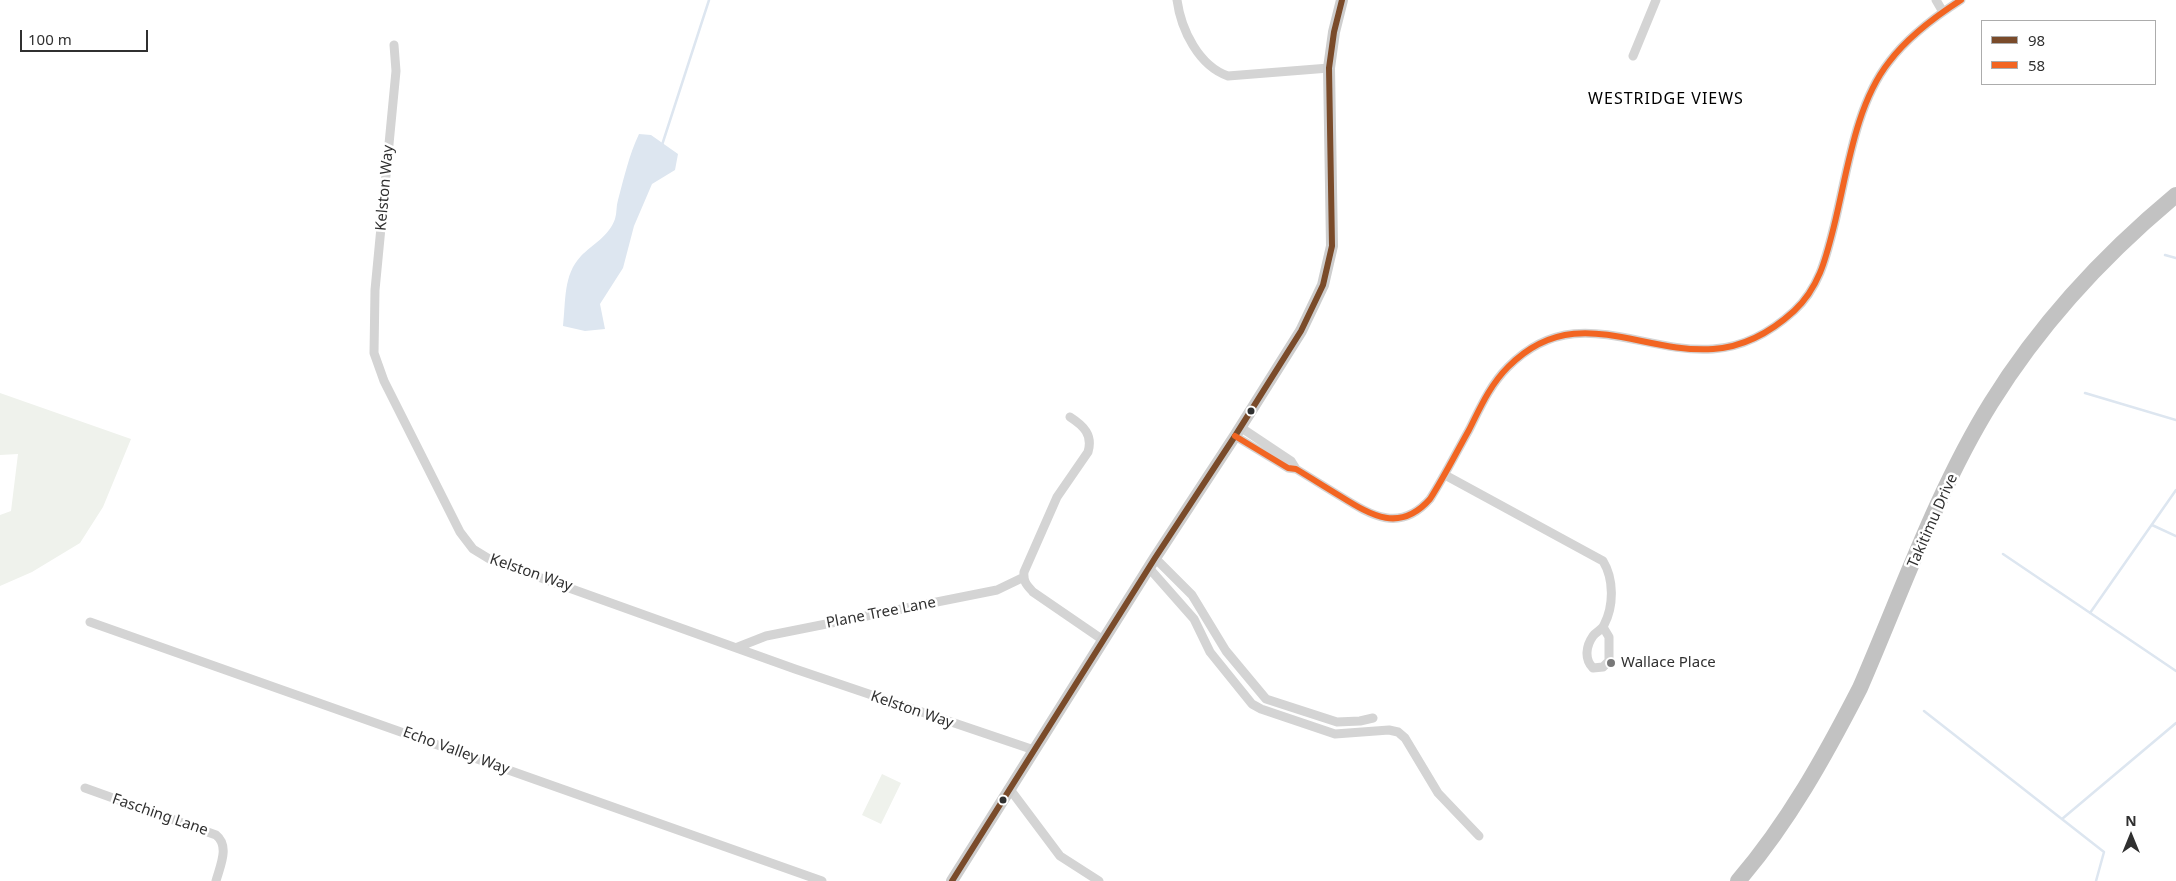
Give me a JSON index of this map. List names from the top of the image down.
{
  "streets": {
    "highway": ["Takitimu Drive"],
    "street": [
      "Kelston Way",
      "Plane Tree Lane",
      "Echo Valley Way",
      "Fasching Lane"
    ]
  },
  "crossings": [
    ["Kelston Way", "Plane Tree Lane"]
  ],
  "districts": ["WESTRIDGE VIEWS"],
  "places": ["Wallace Place"],
  "lines": ["transit line 98", "transit line 58"],
  "legend": ["98", "58"],
  "scale_bar": "100 m",
  "north": "top"
}
